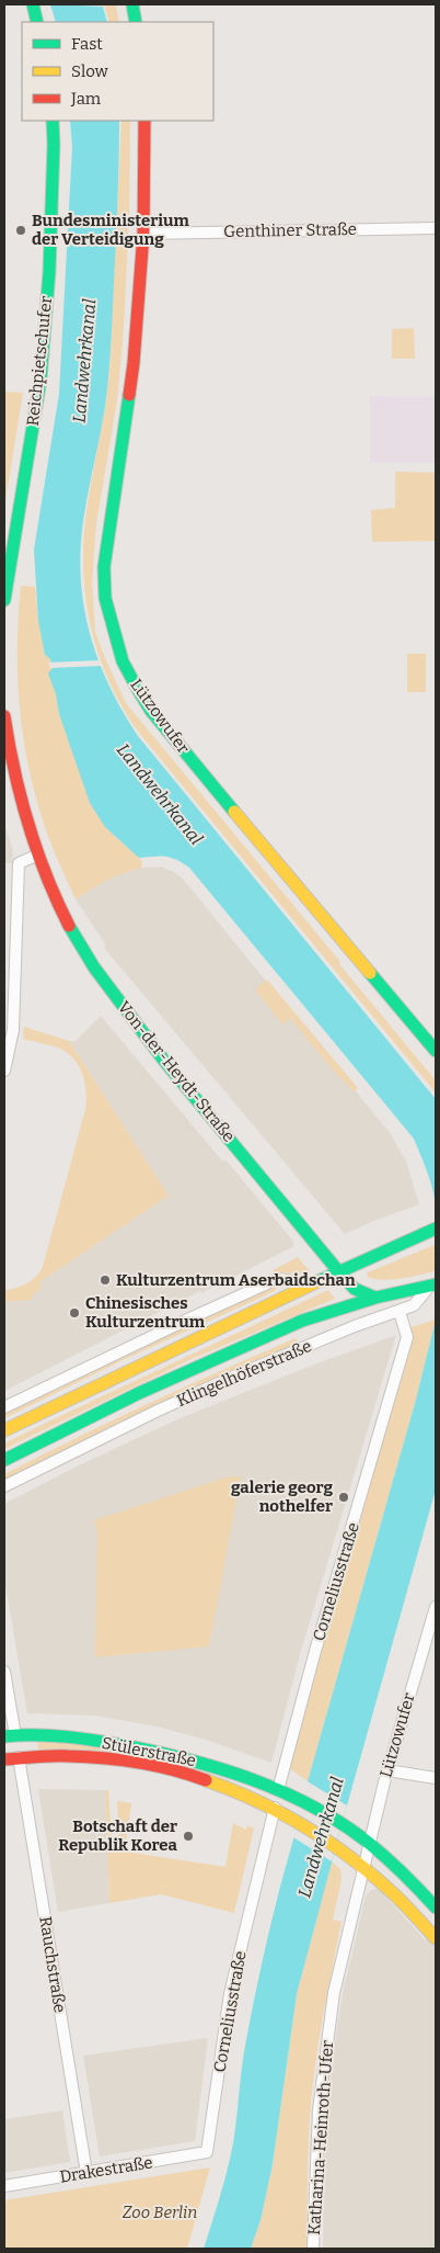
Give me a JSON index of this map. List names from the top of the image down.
{
  "streets": {
    "main road": [
      "Reichpietschufer",
      "Lützowufer",
      "Von-der-Heydt-Straße",
      "Klingelhöferstraße",
      "Stülerstraße"
    ],
    "street": [
      "Genthiner Straße",
      "Corneliusstraße",
      "Rauchstraße",
      "Katharina-Heinroth-Ufer",
      "Drakestraße"
    ]
  },
  "crossings": [
    ["Genthiner Straße", "Lützowufer"],
    ["Lützowufer", "Stülerstraße"],
    ["Lützowufer", "Katharina-Heinroth-Ufer"],
    ["Klingelhöferstraße", "Corneliusstraße"],
    ["Corneliusstraße", "Stülerstraße"],
    ["Corneliusstraße", "Drakestraße"],
    ["Stülerstraße", "Rauchstraße"],
    ["Stülerstraße", "Katharina-Heinroth-Ufer"],
    ["Rauchstraße", "Drakestraße"]
  ],
  "water": ["Landwehrkanal"],
  "parks": ["Zoo Berlin"],
  "places": [
    "Bundesministerium der Verteidigung",
    "Kulturzentrum Aserbaidschan",
    "Chinesisches Kulturzentrum",
    "galerie georg nothelfer",
    "Botschaft der Republik Korea"
  ],
  "legend": ["Fast", "Slow", "Jam"]
}
